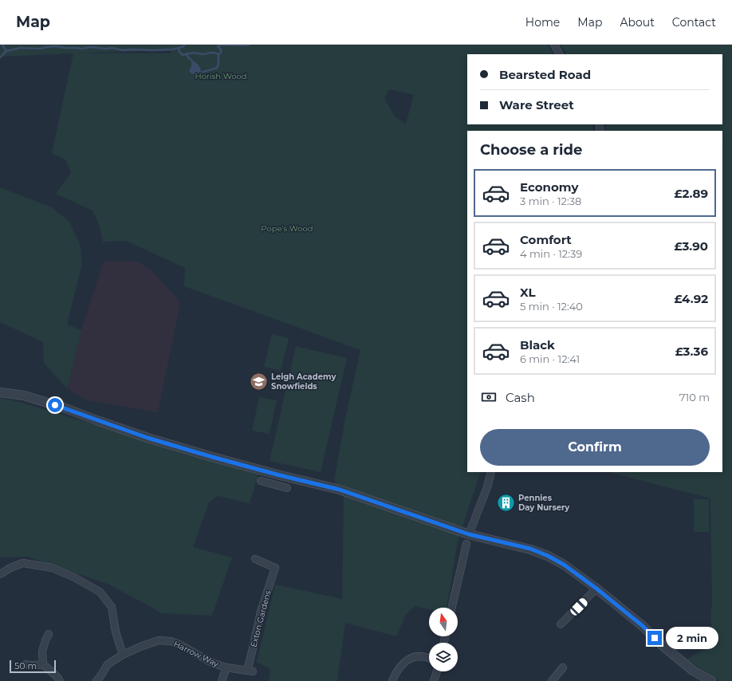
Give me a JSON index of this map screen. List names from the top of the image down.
{
  "streets": {
    "street": ["Exton Gardens", "Harrow Way"]
  },
  "crossings": [
    ["Exton Gardens", "Harrow Way"]
  ],
  "parks": ["Horish Wood", "Pope's Wood"],
  "places": {
    "school or university": ["Leigh Academy Snowfields"],
    "building": ["Pennies Day Nursery"]
  },
  "scale_bar": "50 m",
  "north": "top",
  "page": {
    "header": "Map",
    "nav": [
      "Home",
      "Map",
      "About",
      "Contact"
    ],
    "banner": ["Bearsted Road", "Ware Street"],
    "heading": "Choose a ride",
    "list": [
      {
        "name": "Economy",
        "note": "3 min · 12:38",
        "value": "£2.89"
      },
      {
        "name": "Comfort",
        "note": "4 min · 12:39",
        "value": "£3.90"
      },
      {
        "name": "XL",
        "note": "5 min · 12:40",
        "value": "£4.92"
      },
      {
        "name": "Black",
        "note": "6 min · 12:41",
        "value": "£3.36"
      }
    ],
    "pay": ["Cash", "710 m"],
    "buttons": "Confirm",
    "bubble": "2 min",
    "scale": "50 m"
  }
}
